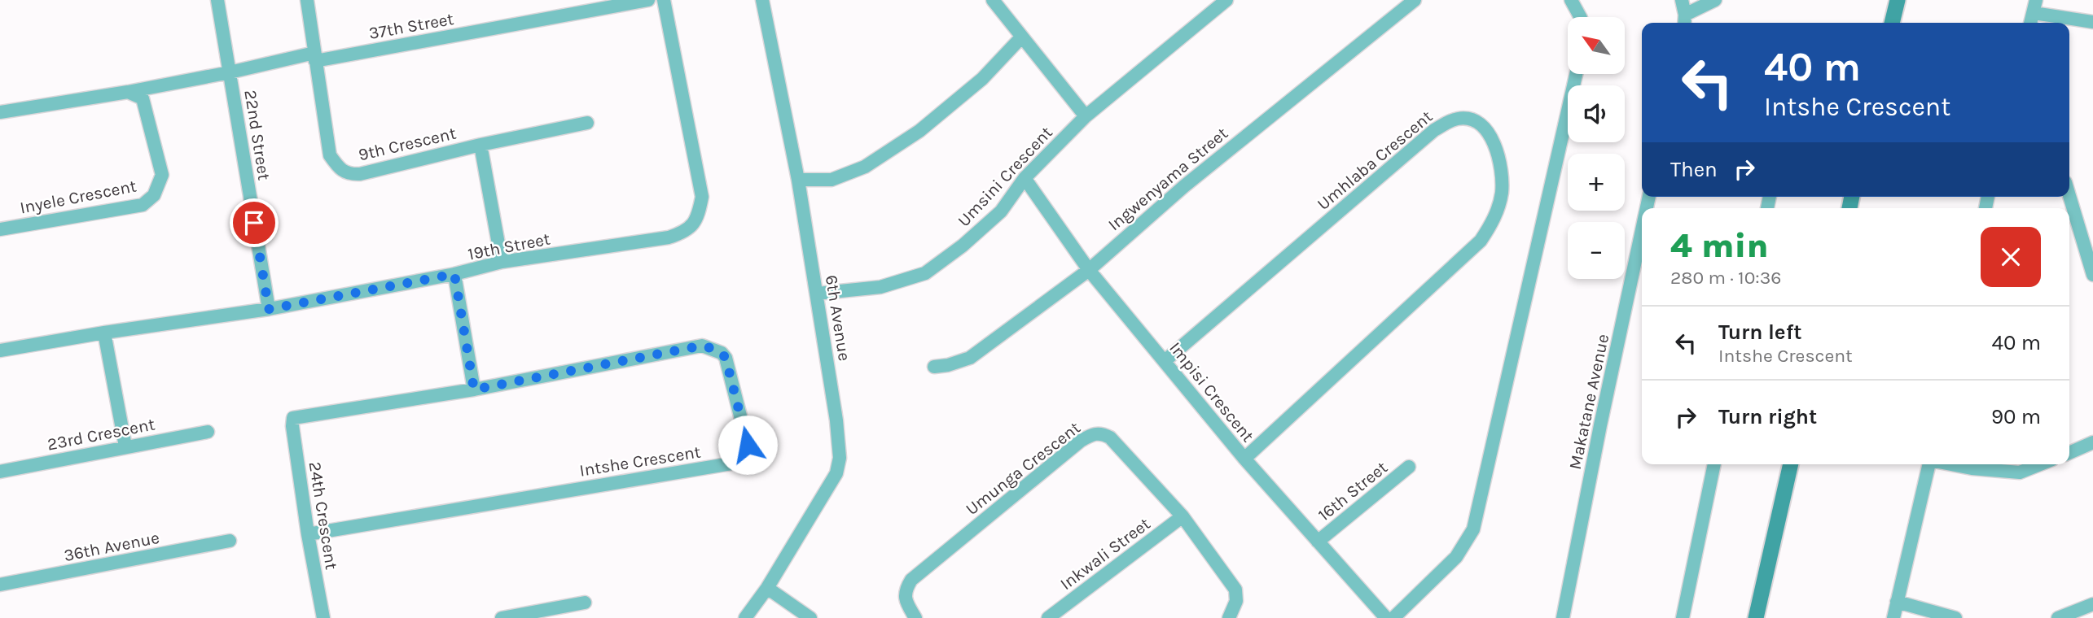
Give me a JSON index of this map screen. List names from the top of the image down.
{
  "streets": {
    "street": [
      "37th Street",
      "22nd Street",
      "9th Crescent",
      "Umhlaba Crescent",
      "Umsini Crescent",
      "Ingwenyama Street",
      "Inyele Crescent",
      "19th Street",
      "6th Avenue",
      "Impisi Crescent",
      "Makatane Avenue",
      "23rd Crescent",
      "Intshe Crescent",
      "Umunga Crescent",
      "16th Street",
      "24th Crescent",
      "36th Avenue",
      "Inkwali Street"
    ]
  },
  "crossings": [
    ["37th Street", "22nd Street"],
    ["37th Street", "9th Crescent"],
    ["37th Street", "Inyele Crescent"],
    ["22nd Street", "19th Street"],
    ["Umhlaba Crescent", "Impisi Crescent"],
    ["Umsini Crescent", "6th Avenue"],
    ["Umsini Crescent", "Impisi Crescent"],
    ["Ingwenyama Street", "Impisi Crescent"],
    ["Impisi Crescent", "16th Street"],
    ["Intshe Crescent", "24th Crescent"],
    ["Umunga Crescent", "Inkwali Street"]
  ],
  "north": "top left",
  "page": {
    "map_buttons": ["+", "−"],
    "turn": ["40 m", "Intshe Crescent"],
    "then": "Then",
    "heading": ["4 min", "280 m · 10:36"],
    "list": [
      {
        "name": "Turn left",
        "note": "Intshe Crescent",
        "value": "40 m"
      },
      {
        "name": "Turn right",
        "value": "90 m"
      }
    ]
  }
}
